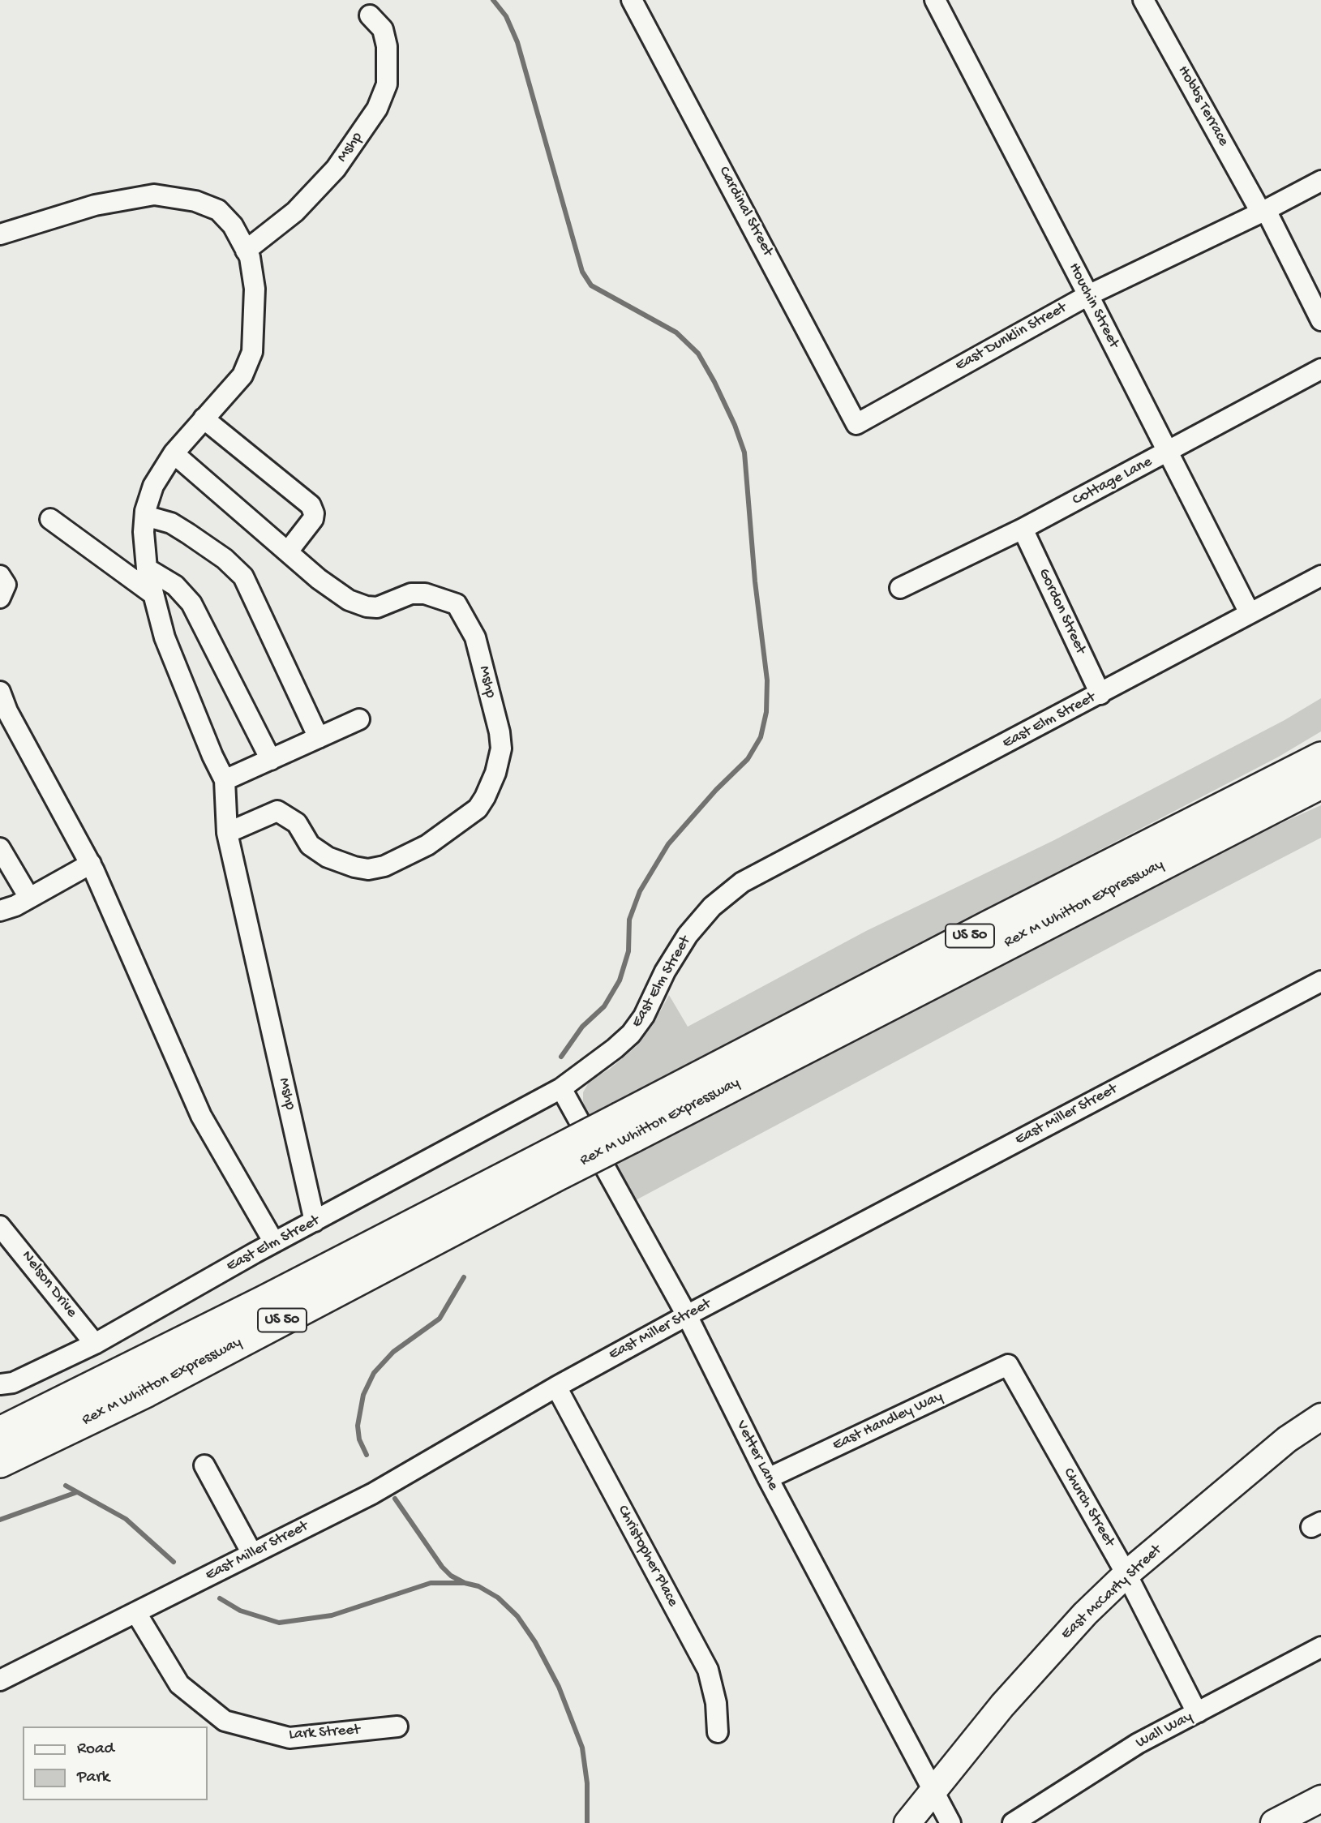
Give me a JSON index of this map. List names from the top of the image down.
{
  "streets": {
    "highway": ["Rex M Whitton Expressway", "US 50"],
    "main road": ["East McCarty Street"],
    "street": [
      "Hobbs Terrace",
      "Mshp",
      "Cardinal Street",
      "Houchin Street",
      "East Dunklin Street",
      "Cottage Lane",
      "Gordon Street",
      "East Elm Street",
      "East Miller Street",
      "Nelson Drive",
      "East Handley Way",
      "Vetter Lane",
      "Church Street",
      "Christopher Place",
      "Wall Way",
      "Lark Street"
    ]
  },
  "crossings": [
    ["Hobbs Terrace", "East Dunklin Street"],
    ["Mshp", "East Elm Street"],
    ["Cardinal Street", "East Dunklin Street"],
    ["Houchin Street", "East Dunklin Street"],
    ["Houchin Street", "Cottage Lane"],
    ["Houchin Street", "East Elm Street"],
    ["Cottage Lane", "Gordon Street"],
    ["Gordon Street", "East Elm Street"],
    ["East Elm Street", "Nelson Drive"],
    ["East Elm Street", "Vetter Lane"],
    ["East Miller Street", "Vetter Lane"],
    ["East Miller Street", "Christopher Place"],
    ["East Miller Street", "Lark Street"],
    ["East Handley Way", "Vetter Lane"],
    ["East Handley Way", "Church Street"],
    ["Vetter Lane", "East McCarty Street"],
    ["Church Street", "East McCarty Street"],
    ["Church Street", "Wall Way"]
  ],
  "legend": ["Road", "Park"]
}
